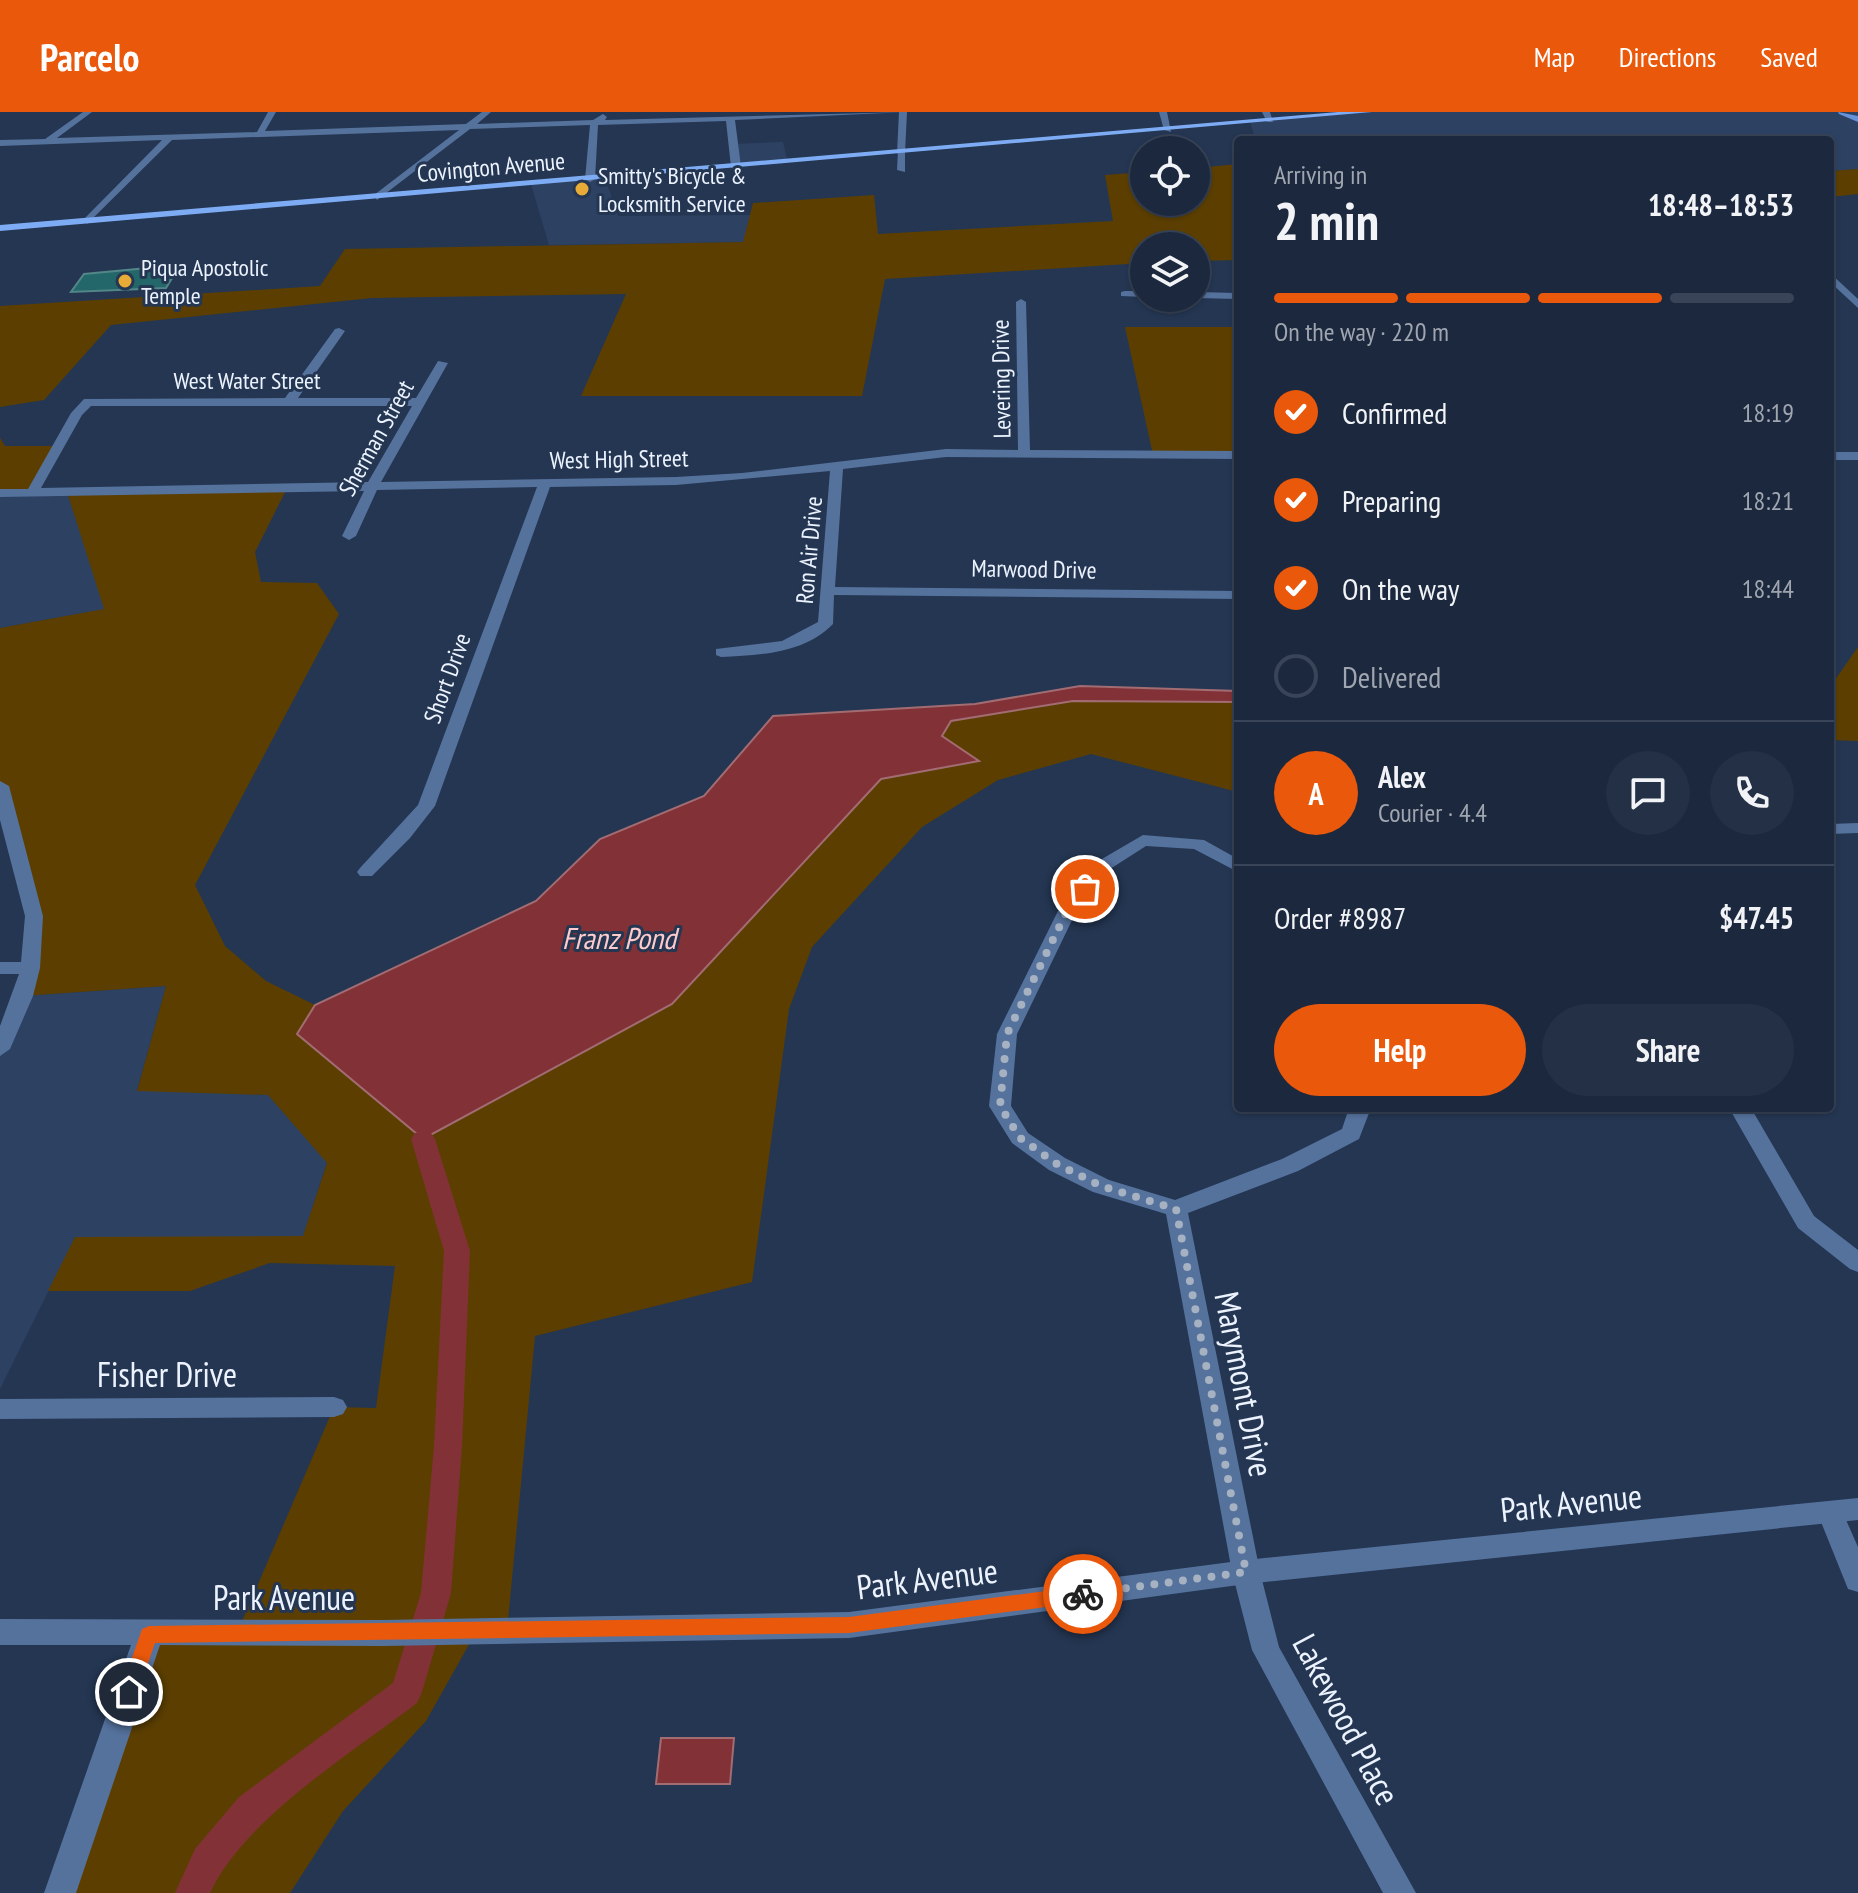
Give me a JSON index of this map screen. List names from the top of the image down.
{
  "streets": {
    "main road": ["Covington Avenue"],
    "street": [
      "Levering Drive",
      "West Water Street",
      "Sherman Street",
      "West High Street",
      "Ron Air Drive",
      "Marwood Drive",
      "Short Drive",
      "Fisher Drive",
      "Marymont Drive",
      "Park Avenue",
      "Lakewood Place"
    ]
  },
  "crossings": [
    ["Levering Drive", "West High Street"],
    ["West Water Street", "Sherman Street"],
    ["West Water Street", "West High Street"],
    ["Sherman Street", "West High Street"],
    ["West High Street", "Ron Air Drive"],
    ["West High Street", "Short Drive"],
    ["Ron Air Drive", "Marwood Drive"],
    ["Marymont Drive", "Park Avenue"],
    ["Marymont Drive", "Lakewood Place"],
    ["Park Avenue", "Lakewood Place"]
  ],
  "water": ["Franz Pond"],
  "places": ["Smitty's Bicycle & Locksmith Service", "Piqua Apostolic Temple"],
  "page": {
    "header": "Parcelo",
    "nav": ["Map", "Directions", "Saved"],
    "heading": ["2 min", "Arriving in", "18:48–18:53"],
    "panel": [
      "Alex",
      "Courier · 4.4",
      "Order #8987",
      "$47.45"
    ],
    "bar": "On the way · 220 m",
    "list": [
      ["Confirmed", "18:19"],
      ["Preparing", "18:21"],
      ["On the way", "18:44"],
      "Delivered"
    ],
    "round": "A",
    "buttons": ["Help", "Share"]
  }
}
